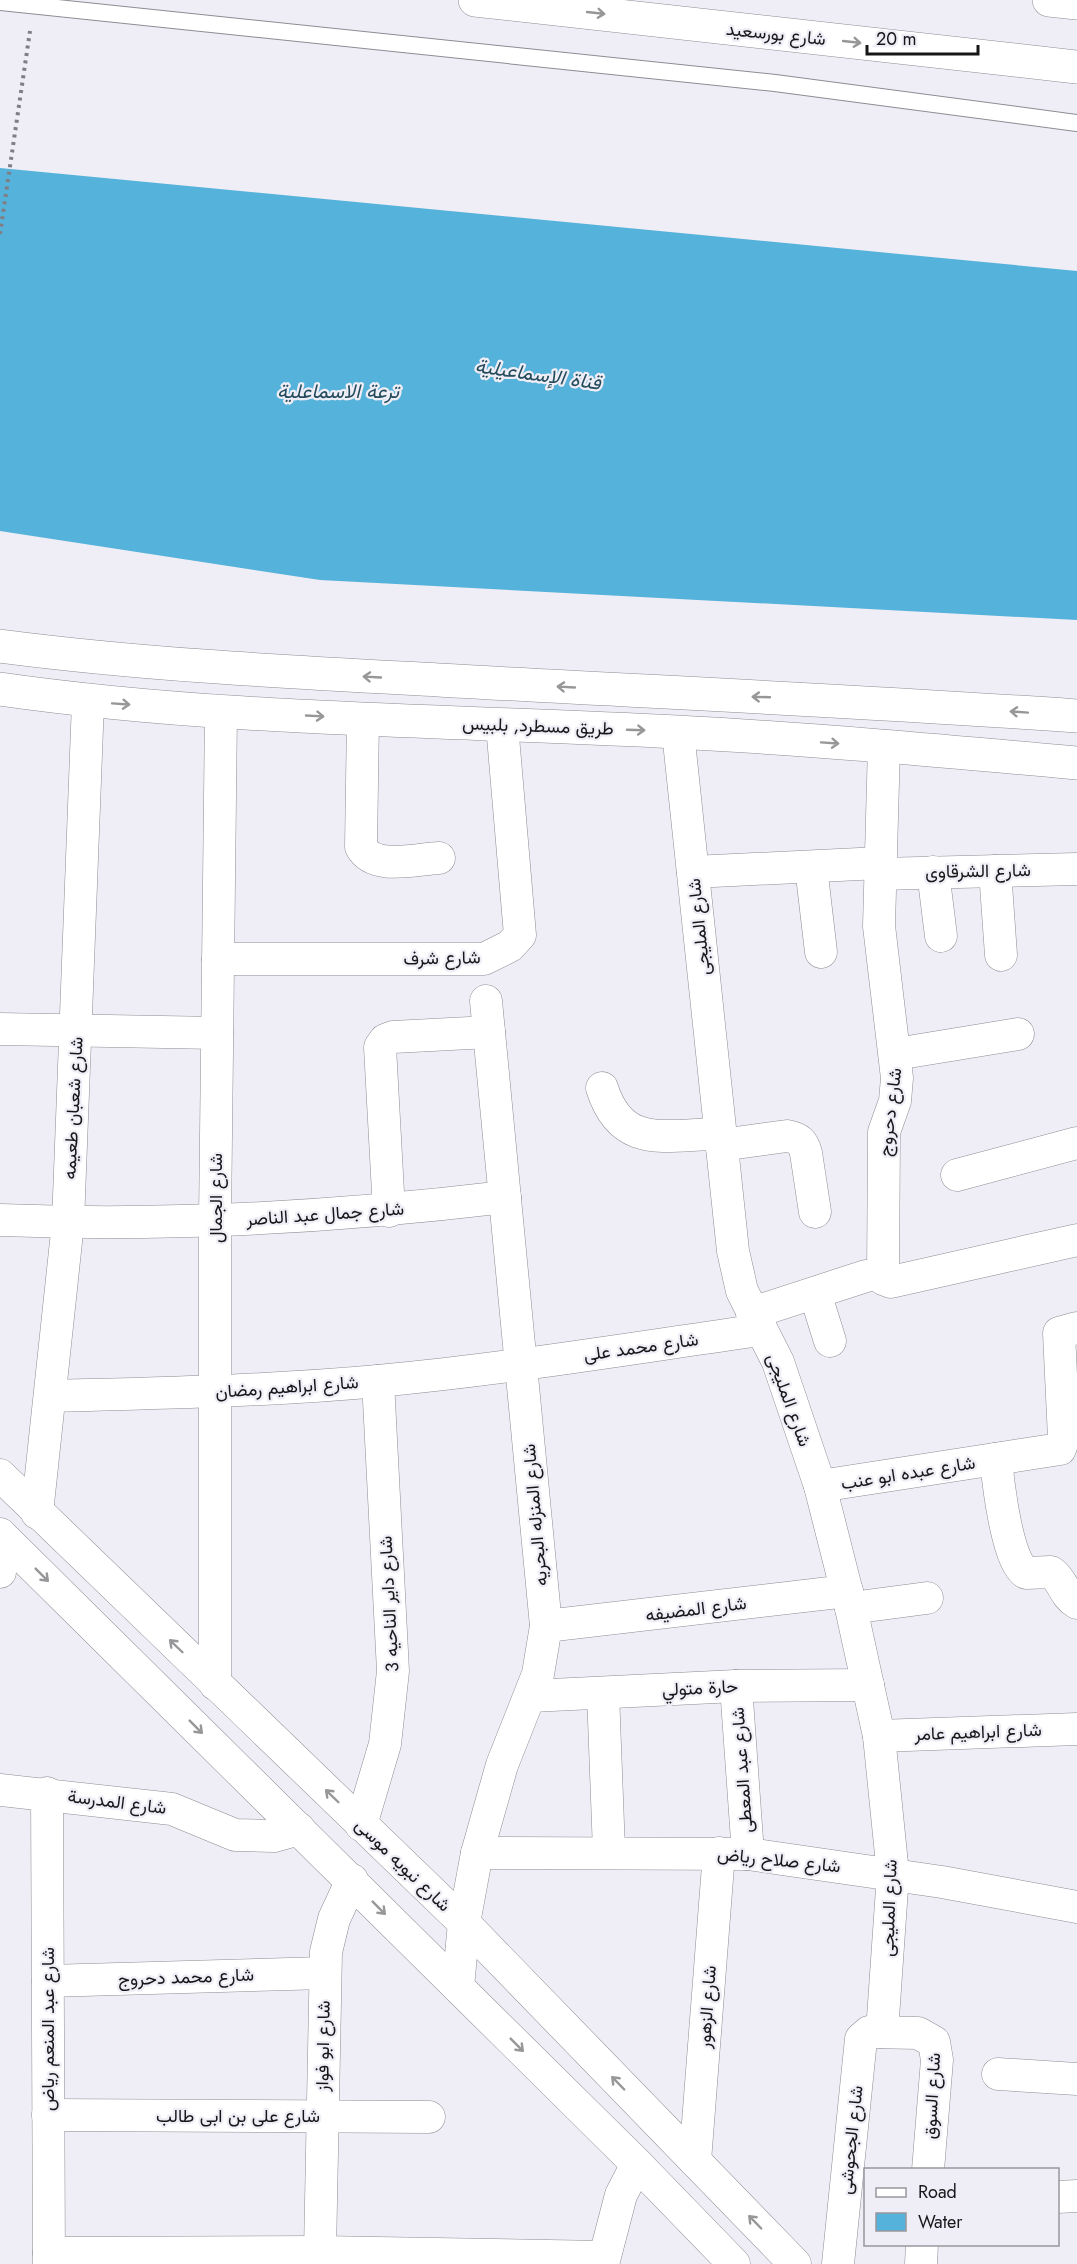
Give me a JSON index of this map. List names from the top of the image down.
{
  "streets": {
    "main road": ["شارع بورسعيد", "طريق مسطرد, بلبيس"],
    "street": [
      "شارع الشرقاوى",
      "شارع المليجى",
      "شارع شرف",
      "شارع شعبان طعيمه",
      "شارع دحروج",
      "شارع الجمال",
      "شارع جمال عبد الناصر",
      "شارع محمد على",
      "شارع ابراهيم رمضان",
      "شارع عبده ابو عنب",
      "شارع المنزله البحريه",
      "شارع داير الناحيه 3",
      "شارع المضيفه",
      "حارة متولي",
      "شارع ابراهيم عامر",
      "شارع عبد المعطى",
      "شارع المدرسة",
      "شارع صلاح رياض",
      "شارع نبويه موسى",
      "شارع محمد دحروج",
      "شارع الزهور",
      "شارع عبد المنعم رياض",
      "شارع ابو فواز",
      "شارع السوق",
      "شارع على بن ابى طالب",
      "شارع الجحوشى"
    ]
  },
  "crossings": [
    ["طريق مسطرد, بلبيس", "شارع المليجى"],
    ["طريق مسطرد, بلبيس", "شارع شرف"],
    ["طريق مسطرد, بلبيس", "شارع شعبان طعيمه"],
    ["طريق مسطرد, بلبيس", "شارع دحروج"],
    ["طريق مسطرد, بلبيس", "شارع الجمال"],
    ["شارع الشرقاوى", "شارع المليجى"],
    ["شارع الشرقاوى", "شارع دحروج"],
    ["شارع المليجى", "شارع محمد على"],
    ["شارع المليجى", "شارع عبده ابو عنب"],
    ["شارع المليجى", "شارع المضيفه"],
    ["شارع المليجى", "حارة متولي"],
    ["شارع المليجى", "شارع ابراهيم عامر"],
    ["شارع المليجى", "شارع صلاح رياض"],
    ["شارع المليجى", "شارع السوق"],
    ["شارع المليجى", "شارع الجحوشى"],
    ["شارع شرف", "شارع الجمال"],
    ["شارع شعبان طعيمه", "شارع جمال عبد الناصر"],
    ["شارع شعبان طعيمه", "شارع ابراهيم رمضان"],
    ["شارع شعبان طعيمه", "شارع نبويه موسى"],
    ["شارع الجمال", "شارع جمال عبد الناصر"],
    ["شارع الجمال", "شارع ابراهيم رمضان"],
    ["شارع الجمال", "شارع نبويه موسى"],
    ["شارع جمال عبد الناصر", "شارع المنزله البحريه"],
    ["شارع محمد على", "شارع ابراهيم رمضان"],
    ["شارع محمد على", "شارع المنزله البحريه"],
    ["شارع ابراهيم رمضان", "شارع المنزله البحريه"],
    ["شارع ابراهيم رمضان", "شارع داير الناحيه 3"],
    ["شارع المنزله البحريه", "شارع المضيفه"],
    ["شارع المنزله البحريه", "حارة متولي"],
    ["شارع المنزله البحريه", "شارع صلاح رياض"],
    ["شارع المنزله البحريه", "شارع نبويه موسى"],
    ["شارع داير الناحيه 3", "شارع نبويه موسى"],
    ["حارة متولي", "شارع عبد المعطى"],
    ["شارع عبد المعطى", "شارع صلاح رياض"],
    ["شارع عبد المعطى", "شارع الزهور"],
    ["شارع المدرسة", "شارع عبد المنعم رياض"],
    ["شارع صلاح رياض", "شارع الزهور"],
    ["شارع نبويه موسى", "شارع الزهور"],
    ["شارع محمد دحروج", "شارع عبد المنعم رياض"],
    ["شارع محمد دحروج", "شارع ابو فواز"],
    ["شارع عبد المنعم رياض", "شارع على بن ابى طالب"],
    ["شارع ابو فواز", "شارع على بن ابى طالب"],
    ["شارع السوق", "شارع الجحوشى"]
  ],
  "one_way": ["شارع بورسعيد"],
  "water": ["قناة الإسماعيلية", "ترعة الاسماعلية"],
  "legend": ["Road", "Water"],
  "scale_bar": "20 m"
}
